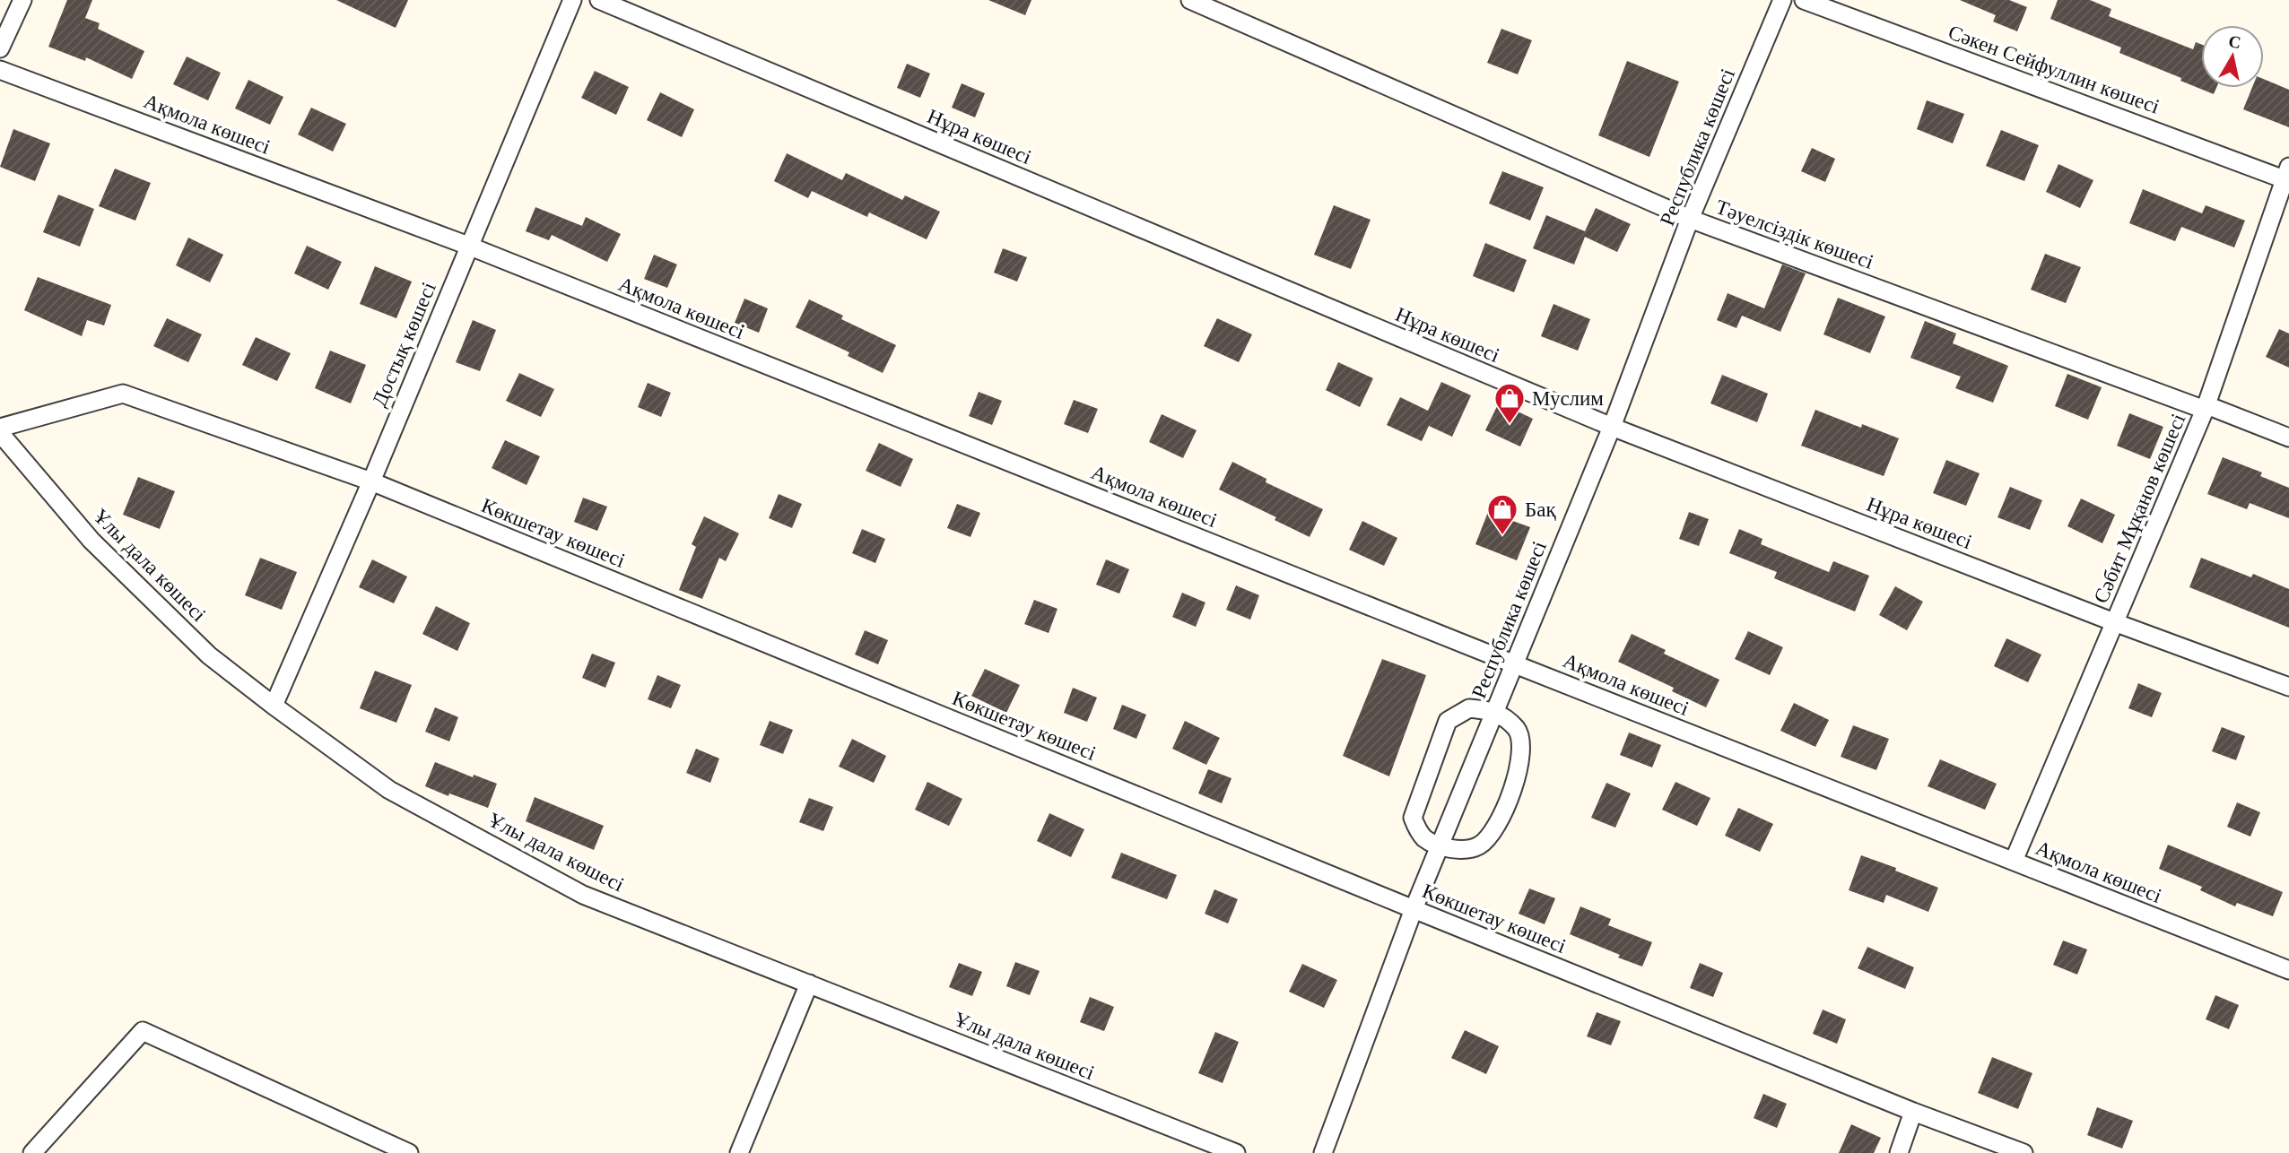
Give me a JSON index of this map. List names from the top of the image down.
{
  "streets": {
    "street": [
      "Сәкен Сейфуллин көшесі",
      "Ақмола көшесі",
      "Нұра көшесі",
      "Республика көшесі",
      "Тәуелсіздік көшесі",
      "Достық көшесі",
      "Сәбит Мұқанов көшесі",
      "Көкшетау көшесі",
      "Ұлы дала көшесі"
    ]
  },
  "crossings": [
    ["Сәкен Сейфуллин көшесі", "Сәбит Мұқанов көшесі"],
    ["Ақмола көшесі", "Республика көшесі"],
    ["Ақмола көшесі", "Достық көшесі"],
    ["Ақмола көшесі", "Сәбит Мұқанов көшесі"],
    ["Нұра көшесі", "Республика көшесі"],
    ["Нұра көшесі", "Сәбит Мұқанов көшесі"],
    ["Республика көшесі", "Тәуелсіздік көшесі"],
    ["Республика көшесі", "Көкшетау көшесі"],
    ["Тәуелсіздік көшесі", "Сәбит Мұқанов көшесі"],
    ["Достық көшесі", "Көкшетау көшесі"],
    ["Достық көшесі", "Ұлы дала көшесі"]
  ],
  "places": {
    "shop": ["Муслим", "Бақ"]
  },
  "north": "top"
}
